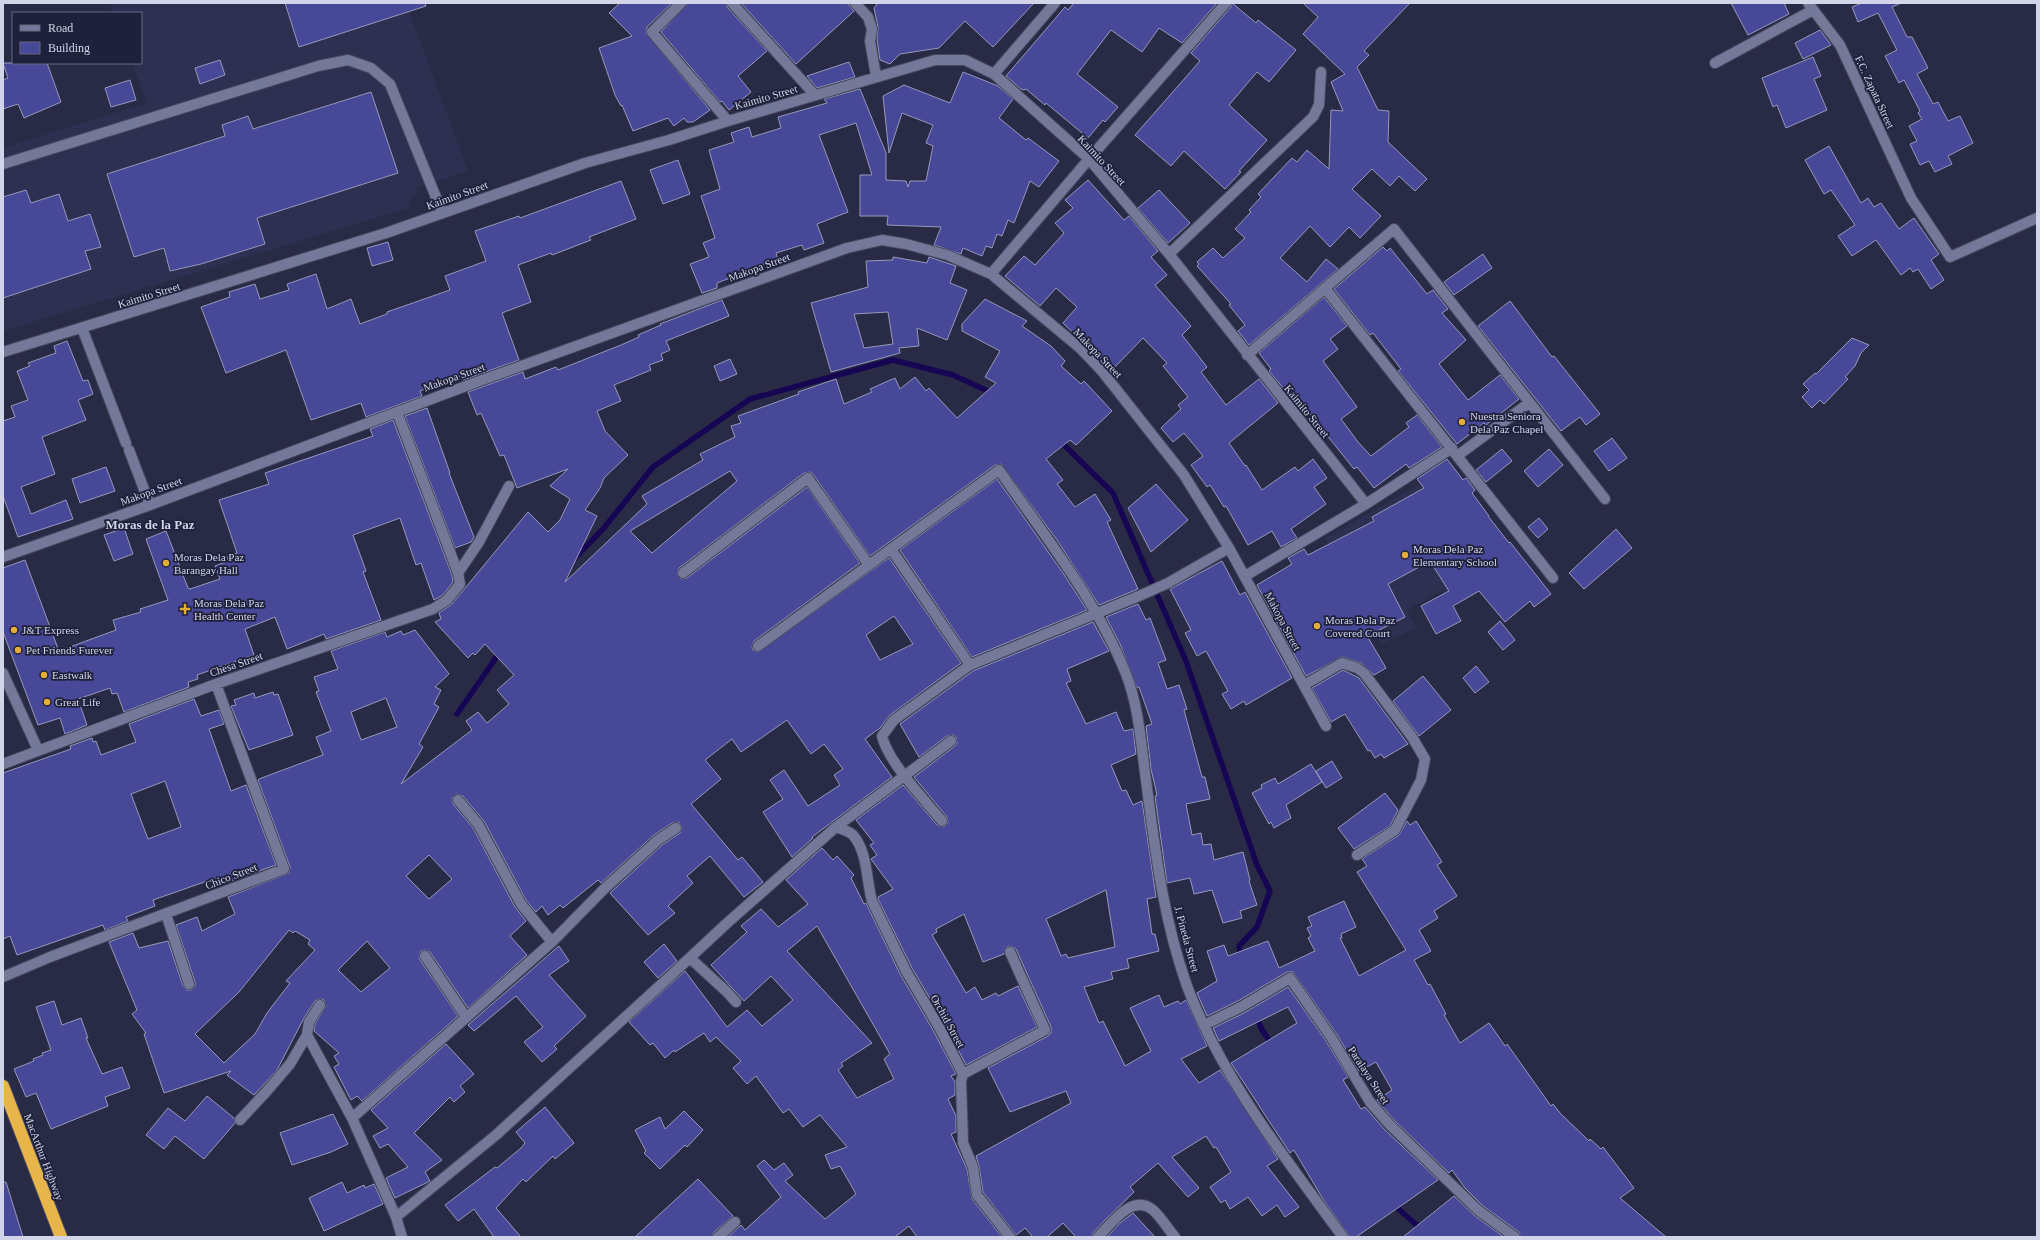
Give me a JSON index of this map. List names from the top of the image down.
{
  "streets": {
    "highway": ["MacArthur Highway"],
    "street": [
      "F.C. Zapata Street",
      "Kaimito Street",
      "Makopa Street",
      "Chesa Street",
      "Chico Street",
      "J. Pineda Street",
      "Orchid Street",
      "Paralaya Street"
    ]
  },
  "crossings": [
    ["Chesa Street", "Chico Street"],
    ["J. Pineda Street", "Paralaya Street"]
  ],
  "districts": ["Moras de la Paz"],
  "places": {
    "other": [
      "Nuestra Seniora Dela Paz Chapel",
      "Moras Dela Paz Elementary School",
      "Moras Dela Paz Barangay Hall",
      "Moras Dela Paz Covered Court",
      "J&T Express",
      "Pet Friends Furever",
      "Eastwalk",
      "Great Life"
    ],
    "health": ["Moras Dela Paz Health Center"]
  },
  "legend": ["Road", "Building"]
}
